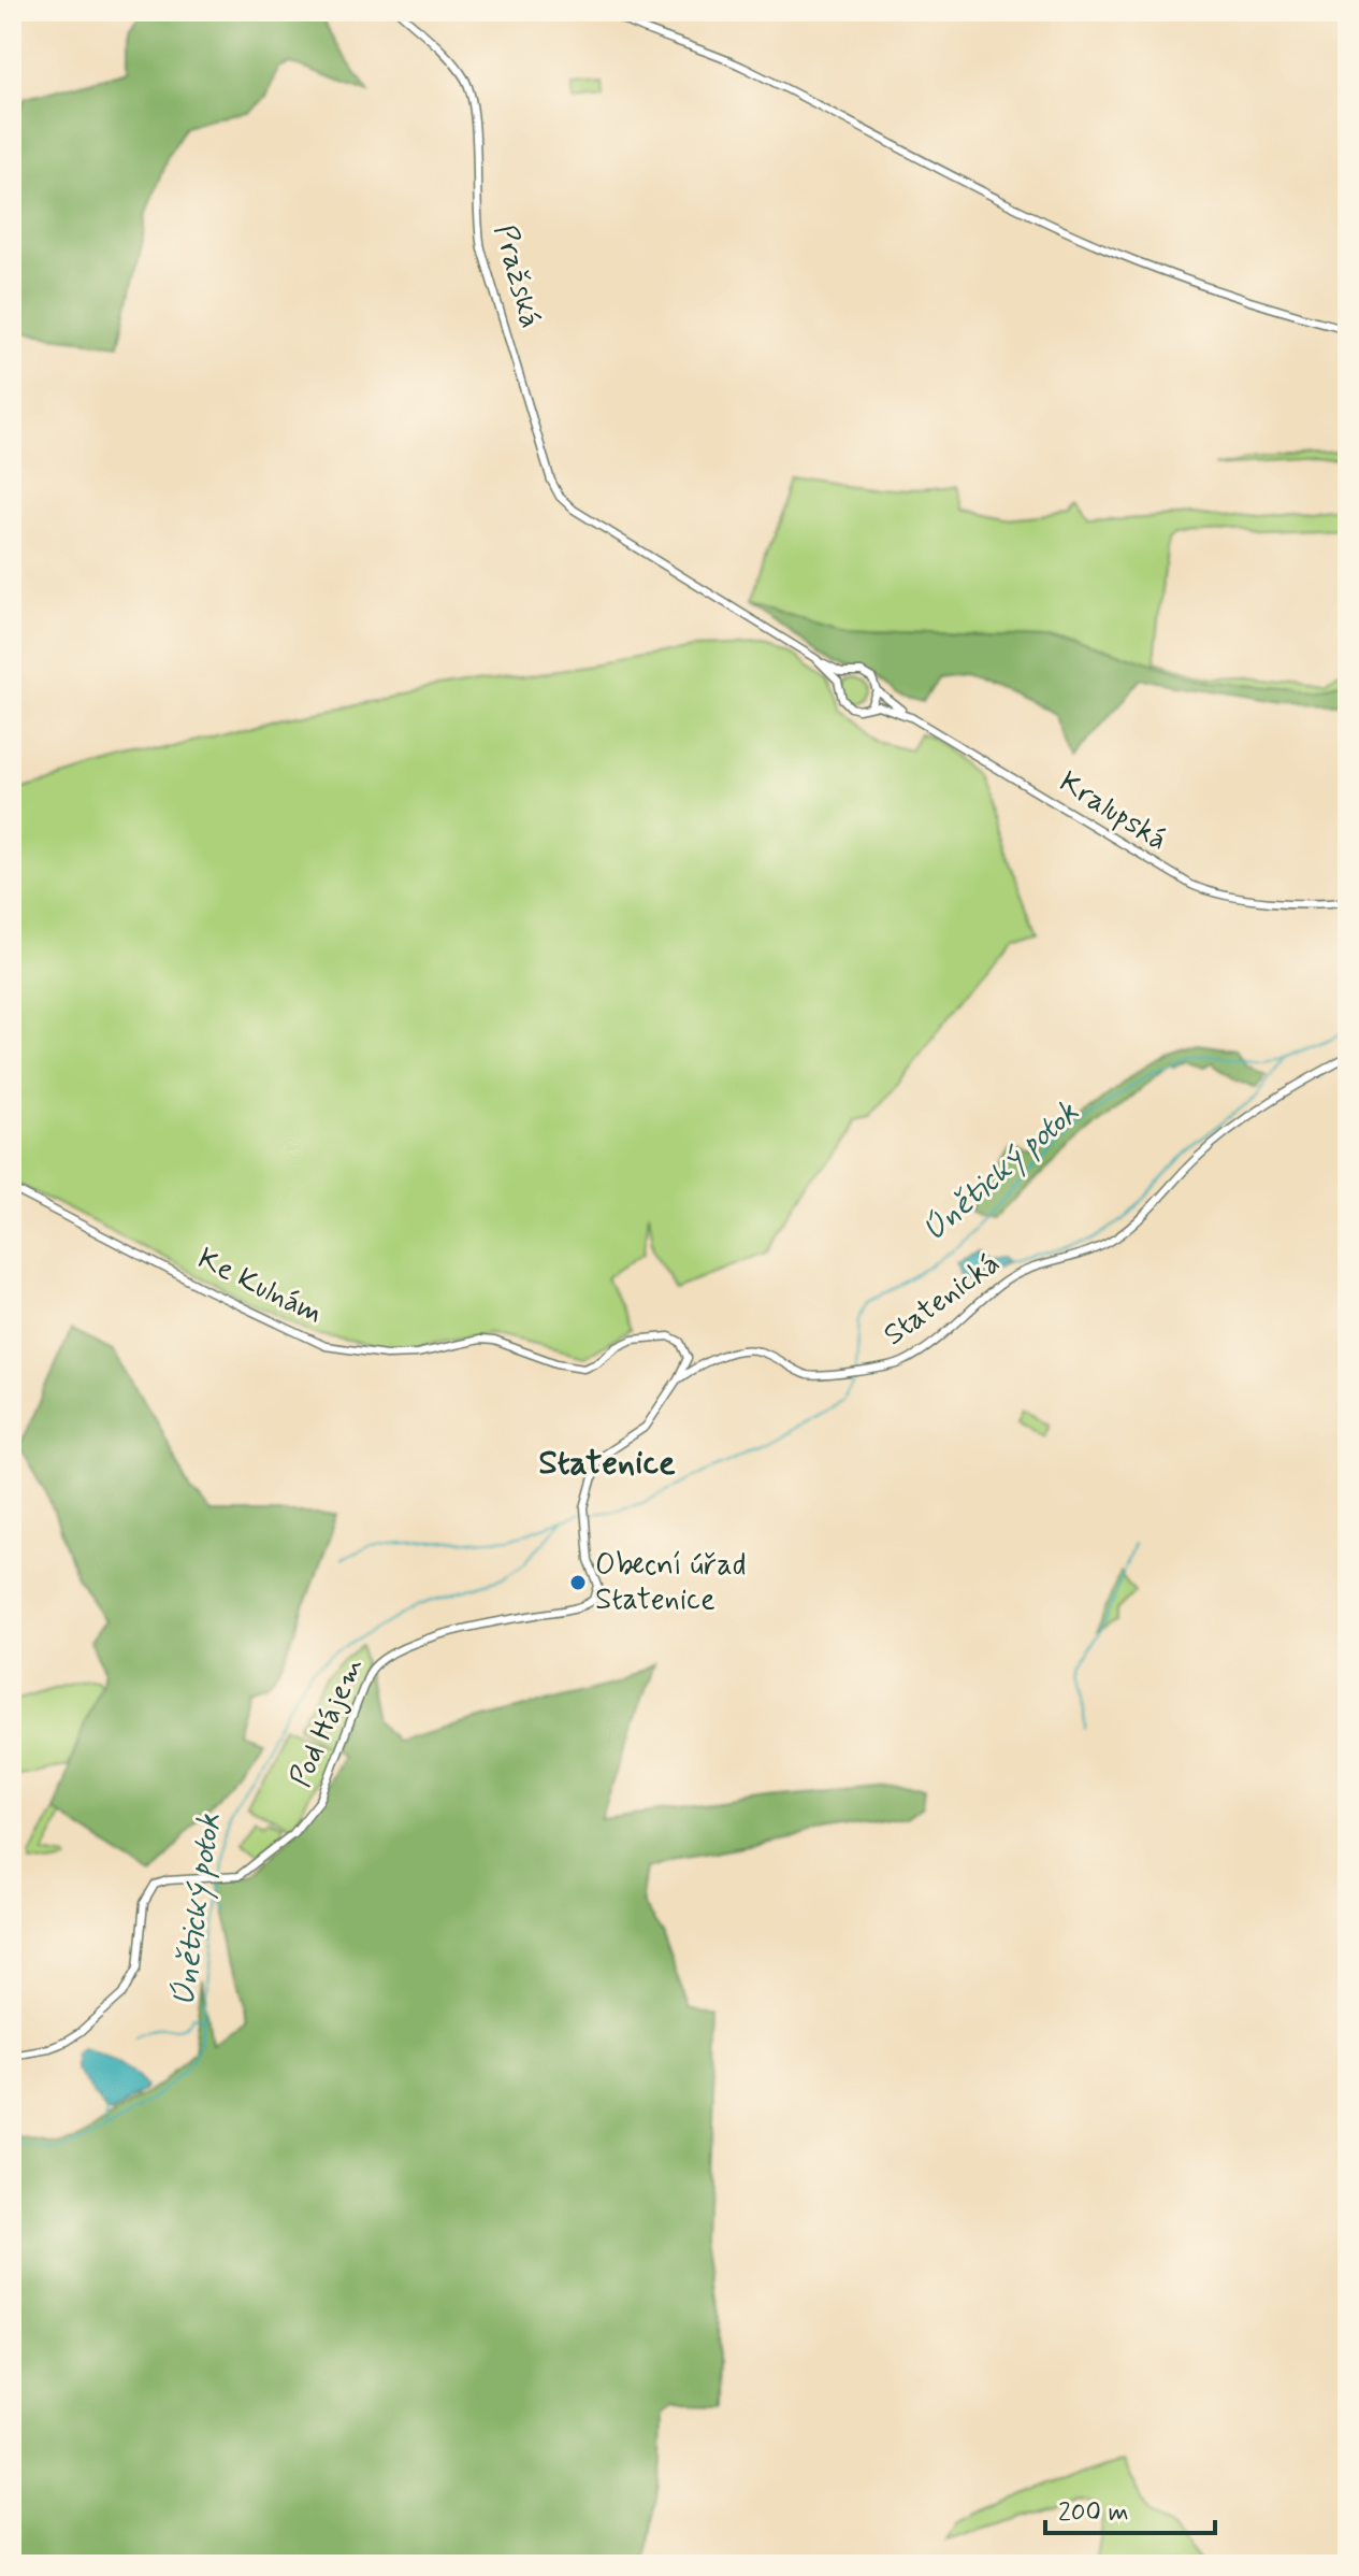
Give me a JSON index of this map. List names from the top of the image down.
{
  "streets": {
    "street": [
      "Pražská",
      "Kralupská",
      "Ke Kulnám",
      "Statenická",
      "Pod Hájem"
    ]
  },
  "crossings": [
    ["Ke Kulnám", "Statenická"],
    ["Statenická", "Pod Hájem"]
  ],
  "districts": ["Statenice"],
  "water": ["Únětický potok"],
  "places": ["Obecní úřad Statenice"],
  "scale_bar": "200 m"
}
